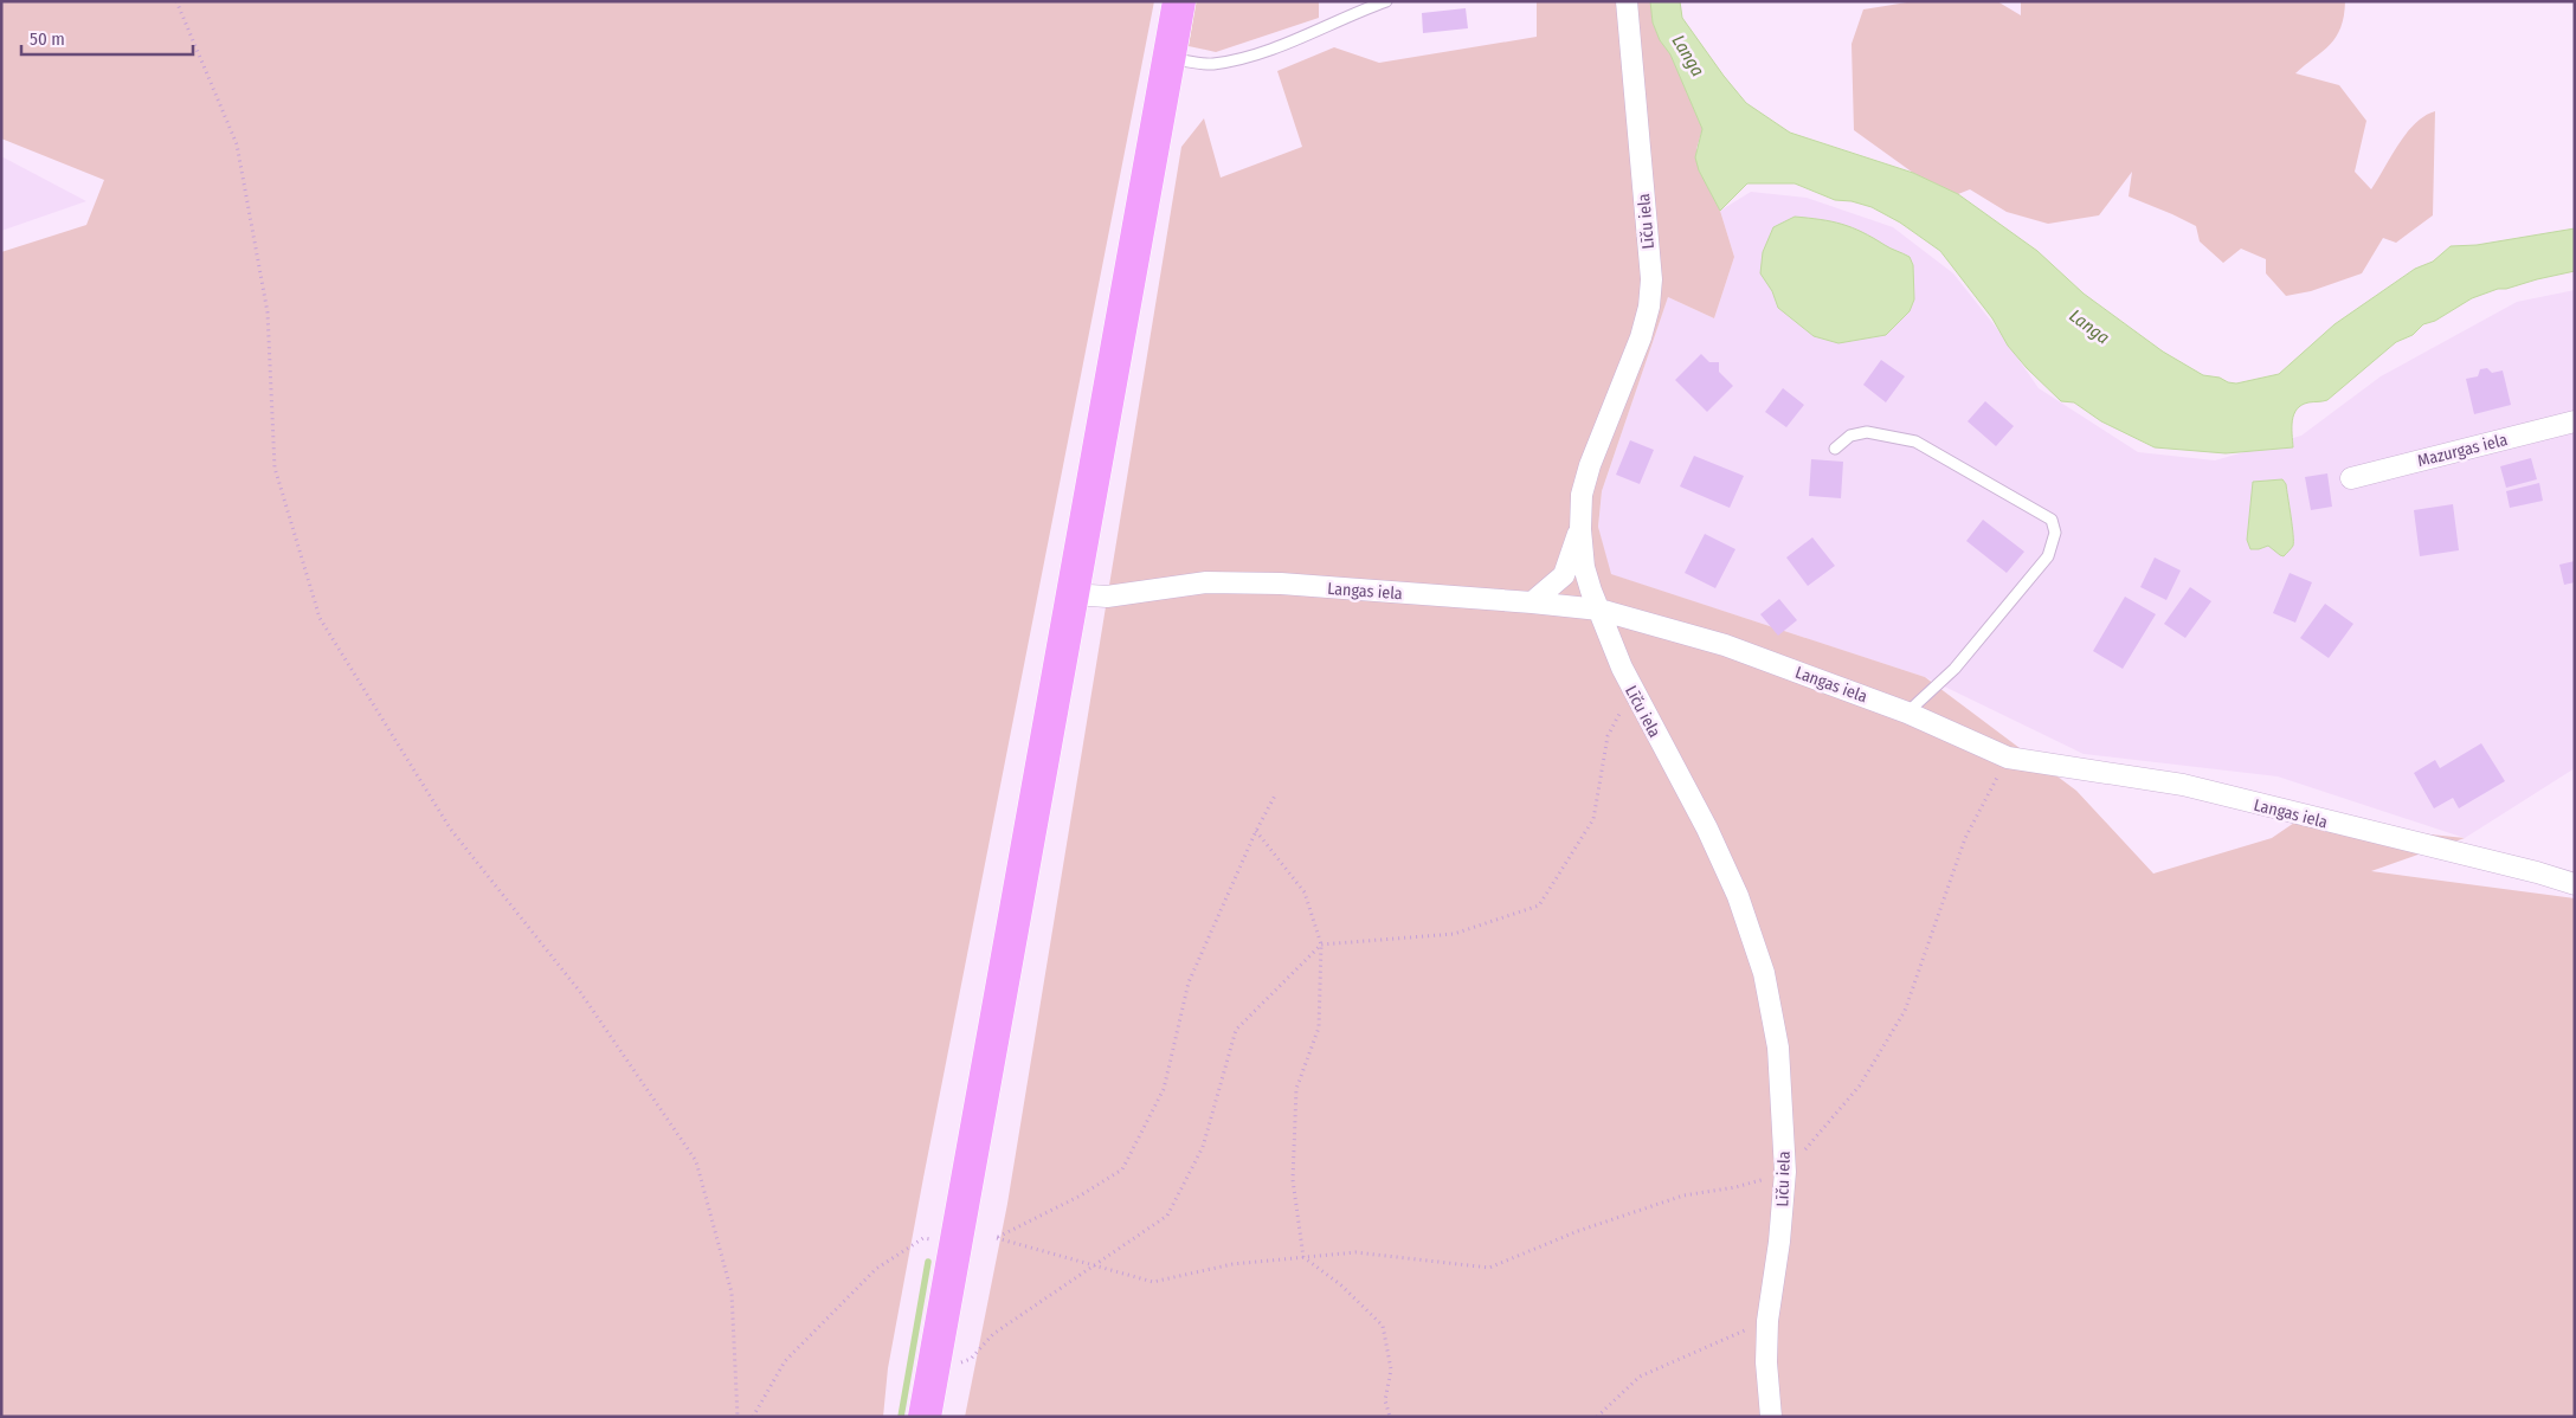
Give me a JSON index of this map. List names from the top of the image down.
{
  "streets": {
    "street": ["Līču iela", "Mazurgas iela", "Langas iela"]
  },
  "crossings": [
    ["Līču iela", "Langas iela"]
  ],
  "water": ["Langa"],
  "scale_bar": "50 m"
}
